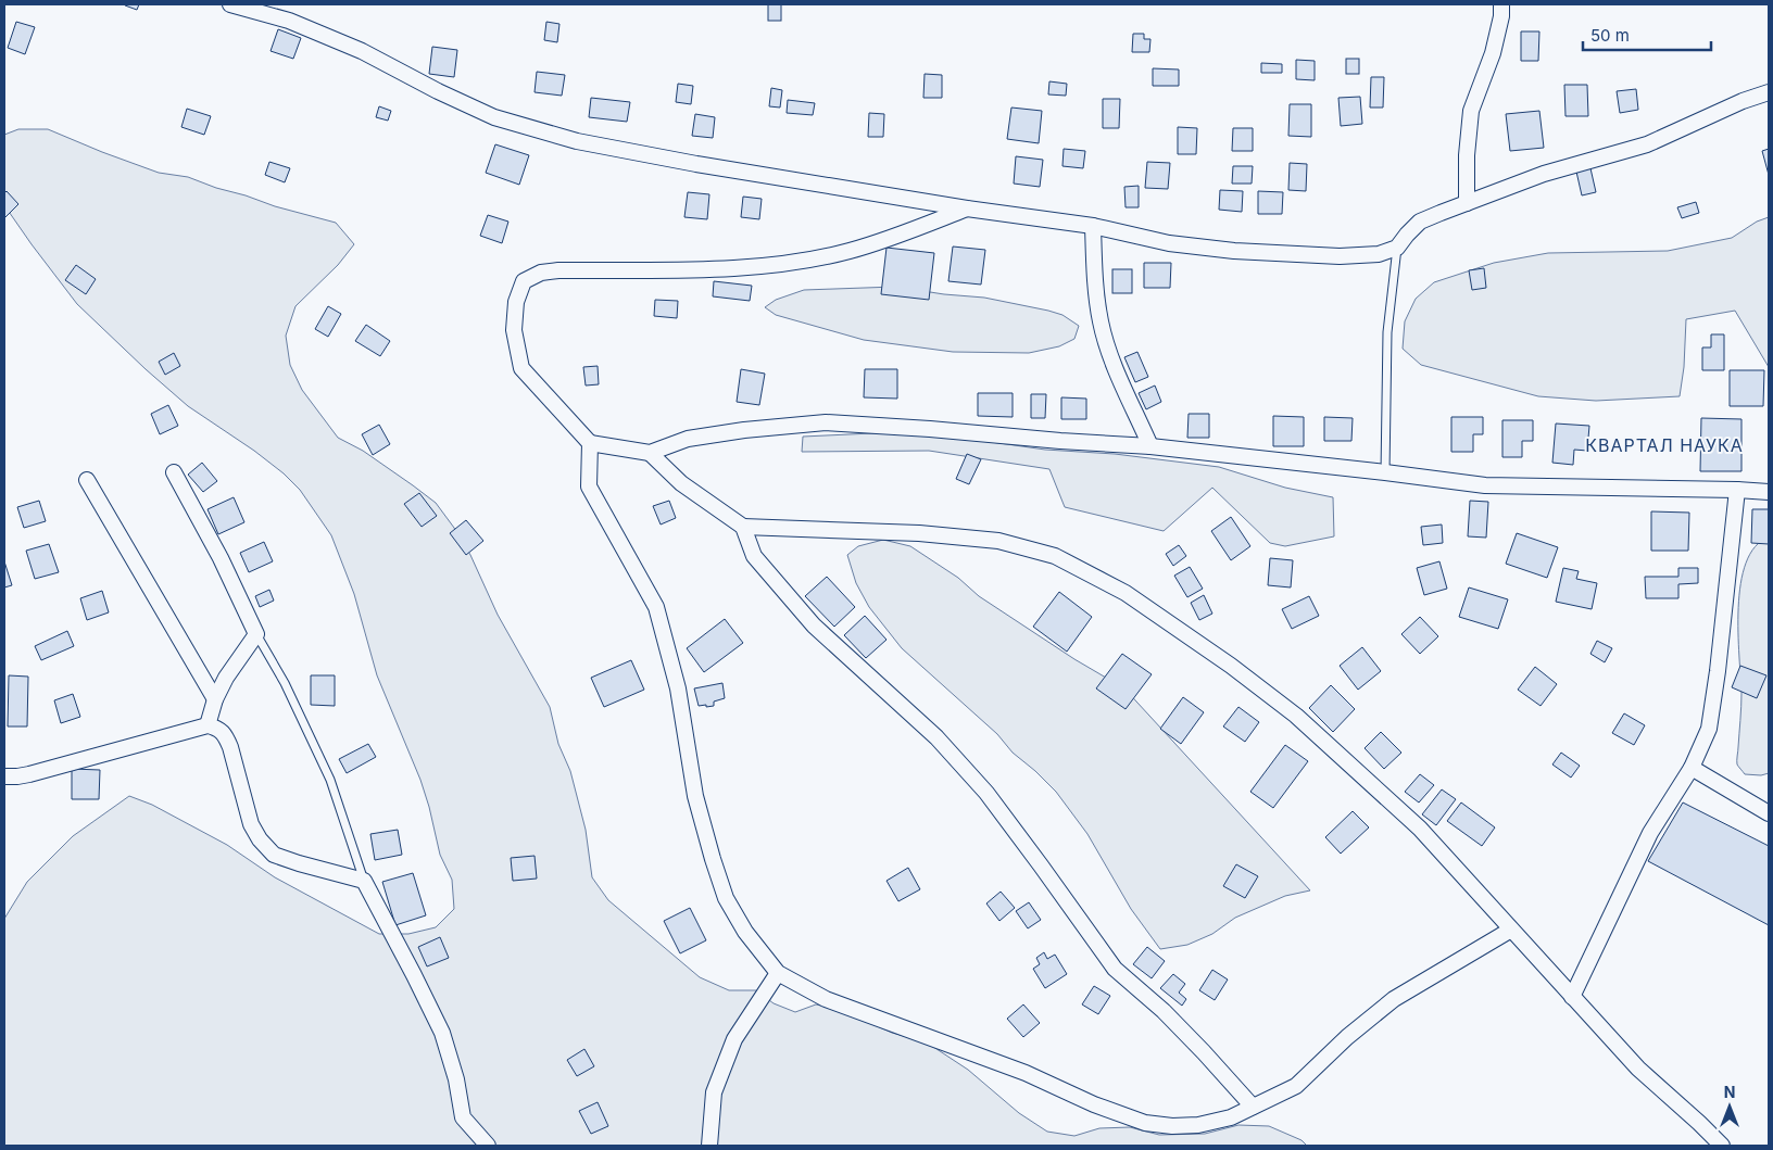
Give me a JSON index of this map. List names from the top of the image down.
{
  "districts": ["КВАРТАЛ НАУКА"],
  "scale_bar": "50 m",
  "north": "top"
}
